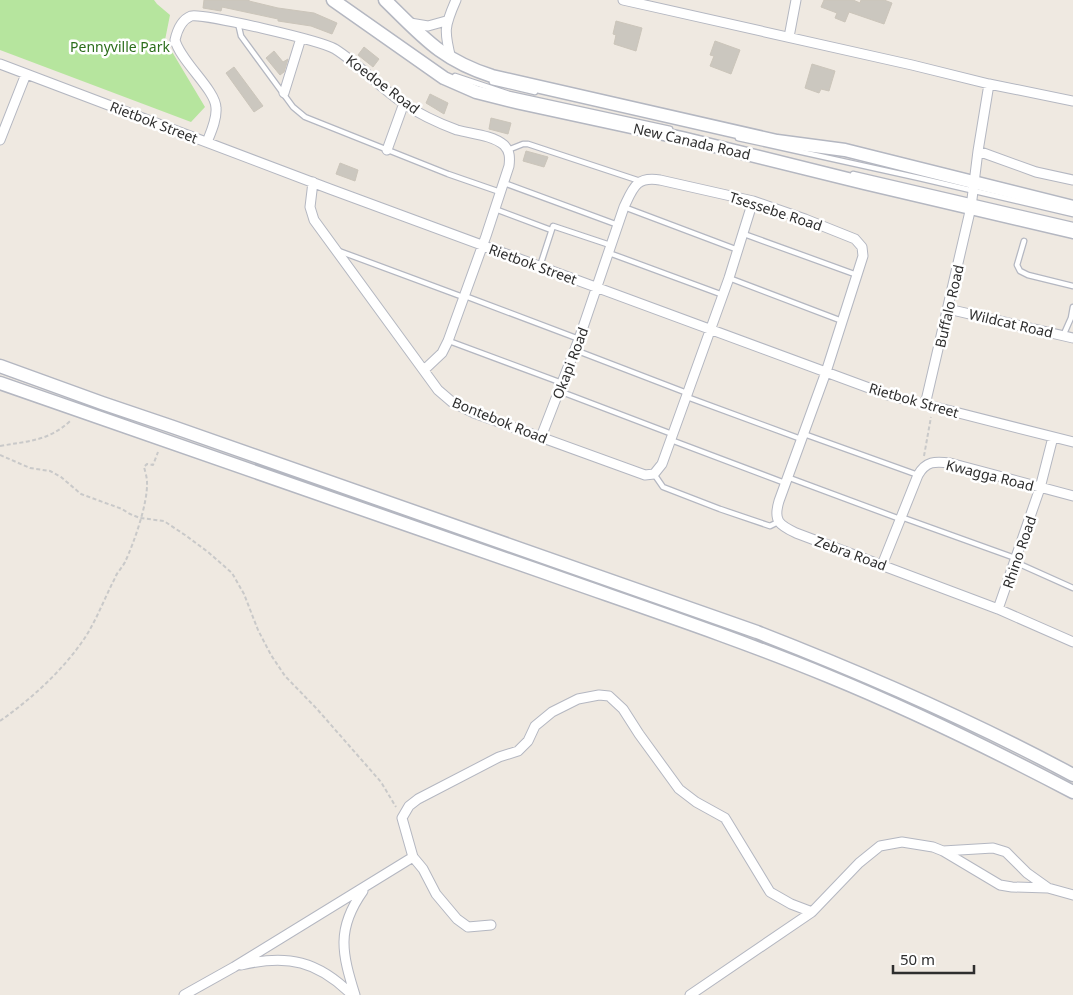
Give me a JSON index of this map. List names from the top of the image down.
{
  "streets": {
    "main road": ["New Canada Road"],
    "street": [
      "Koedoe Road",
      "Rietbok Street",
      "Tsessebe Road",
      "Buffalo Road",
      "Wildcat Road",
      "Okapi Road",
      "Bontebok Road",
      "Kwagga Road",
      "Rhino Road",
      "Zebra Road"
    ]
  },
  "crossings": [
    ["Koedoe Road", "Rietbok Street"],
    ["Rietbok Street", "Tsessebe Road"],
    ["Rietbok Street", "Buffalo Road"],
    ["Rietbok Street", "Okapi Road"],
    ["Rietbok Street", "Bontebok Road"],
    ["Rietbok Street", "Rhino Road"],
    ["New Canada Road", "Buffalo Road"],
    ["Buffalo Road", "Wildcat Road"],
    ["Okapi Road", "Bontebok Road"],
    ["Kwagga Road", "Rhino Road"],
    ["Rhino Road", "Zebra Road"]
  ],
  "parks": ["Pennyville Park"],
  "scale_bar": "50 m"
}
